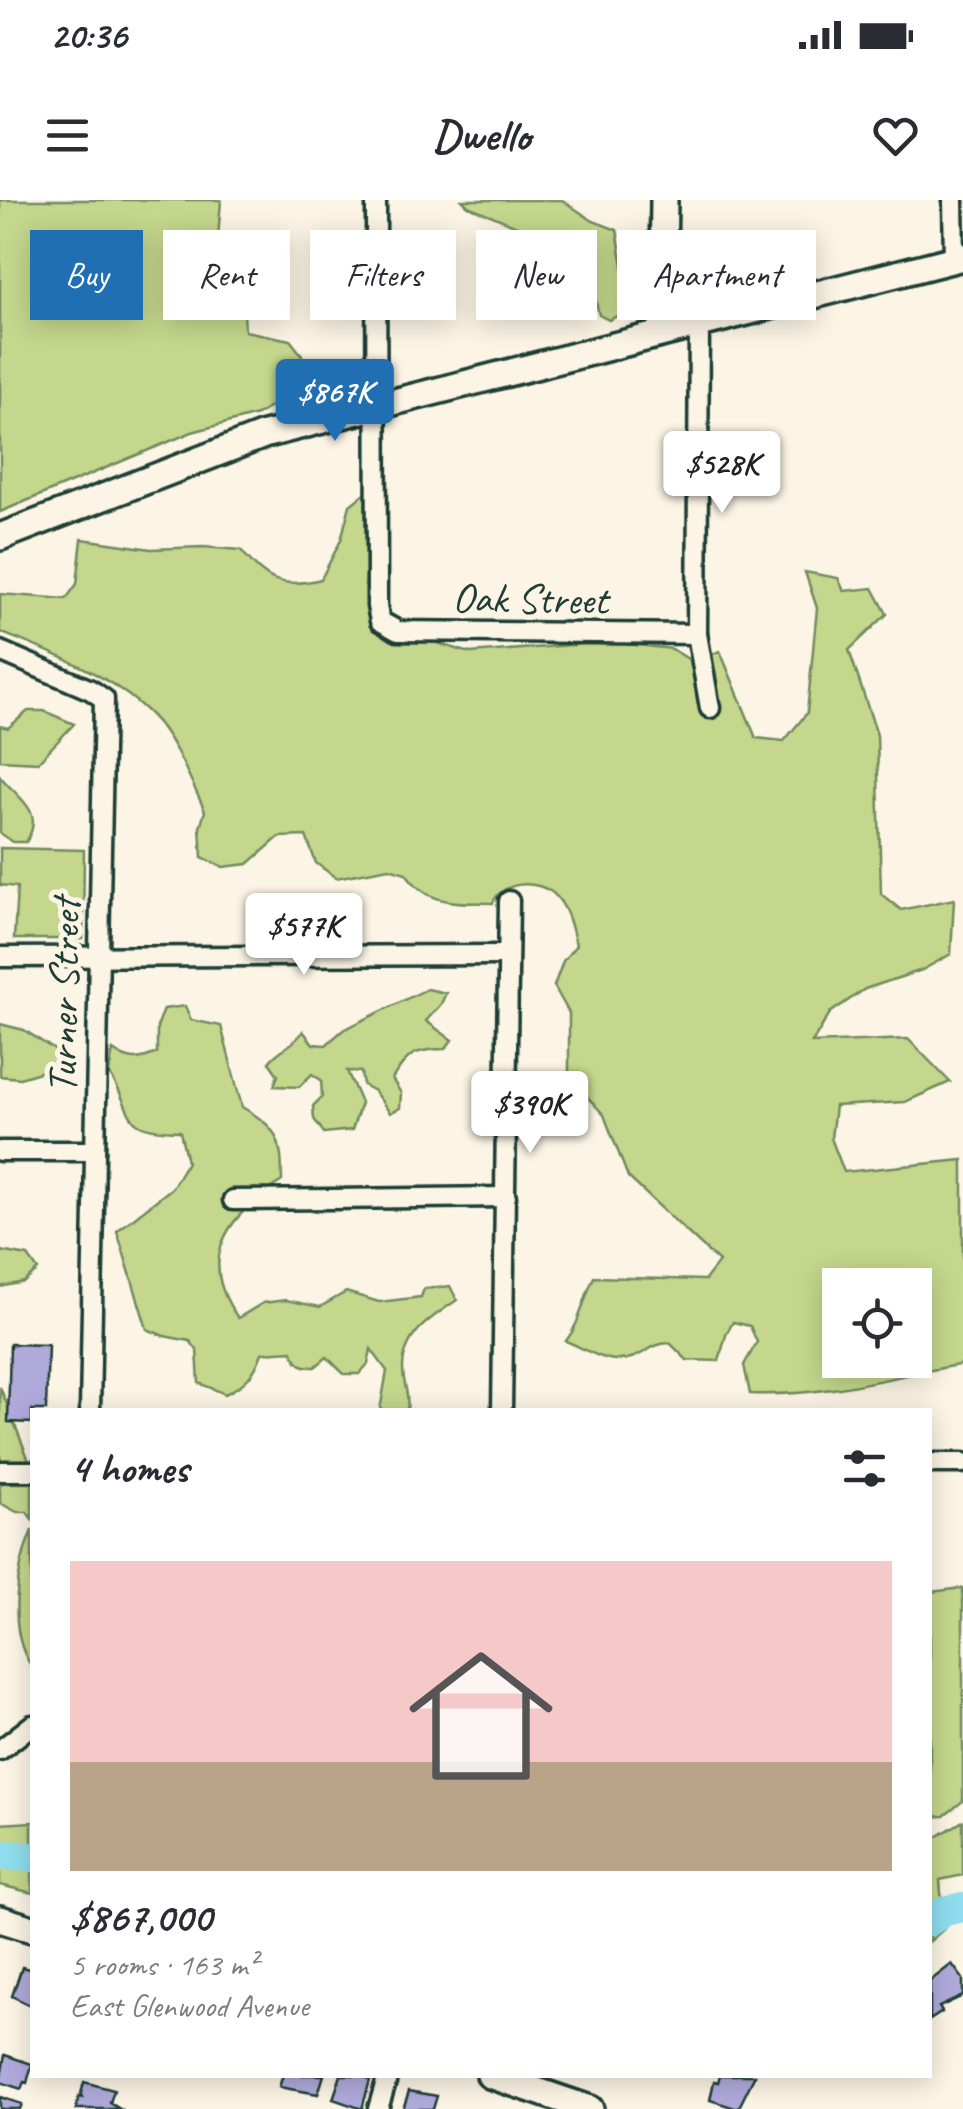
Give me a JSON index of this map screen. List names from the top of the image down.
{
  "streets": {
    "street": ["Oak Street", "Turner Street"]
  },
  "page": {
    "status": "20:36",
    "header": "Dwello",
    "chip": [
      "Buy",
      "Rent",
      "Filters",
      "New",
      "Apartment"
    ],
    "price": [
      "$867K",
      "$528K",
      "$577K",
      "$390K"
    ],
    "heading": "4 homes",
    "list": [
      {
        "name": "$867,000",
        "note": "5 rooms · 163 m² · East Glenwood Avenue"
      }
    ]
  }
}
